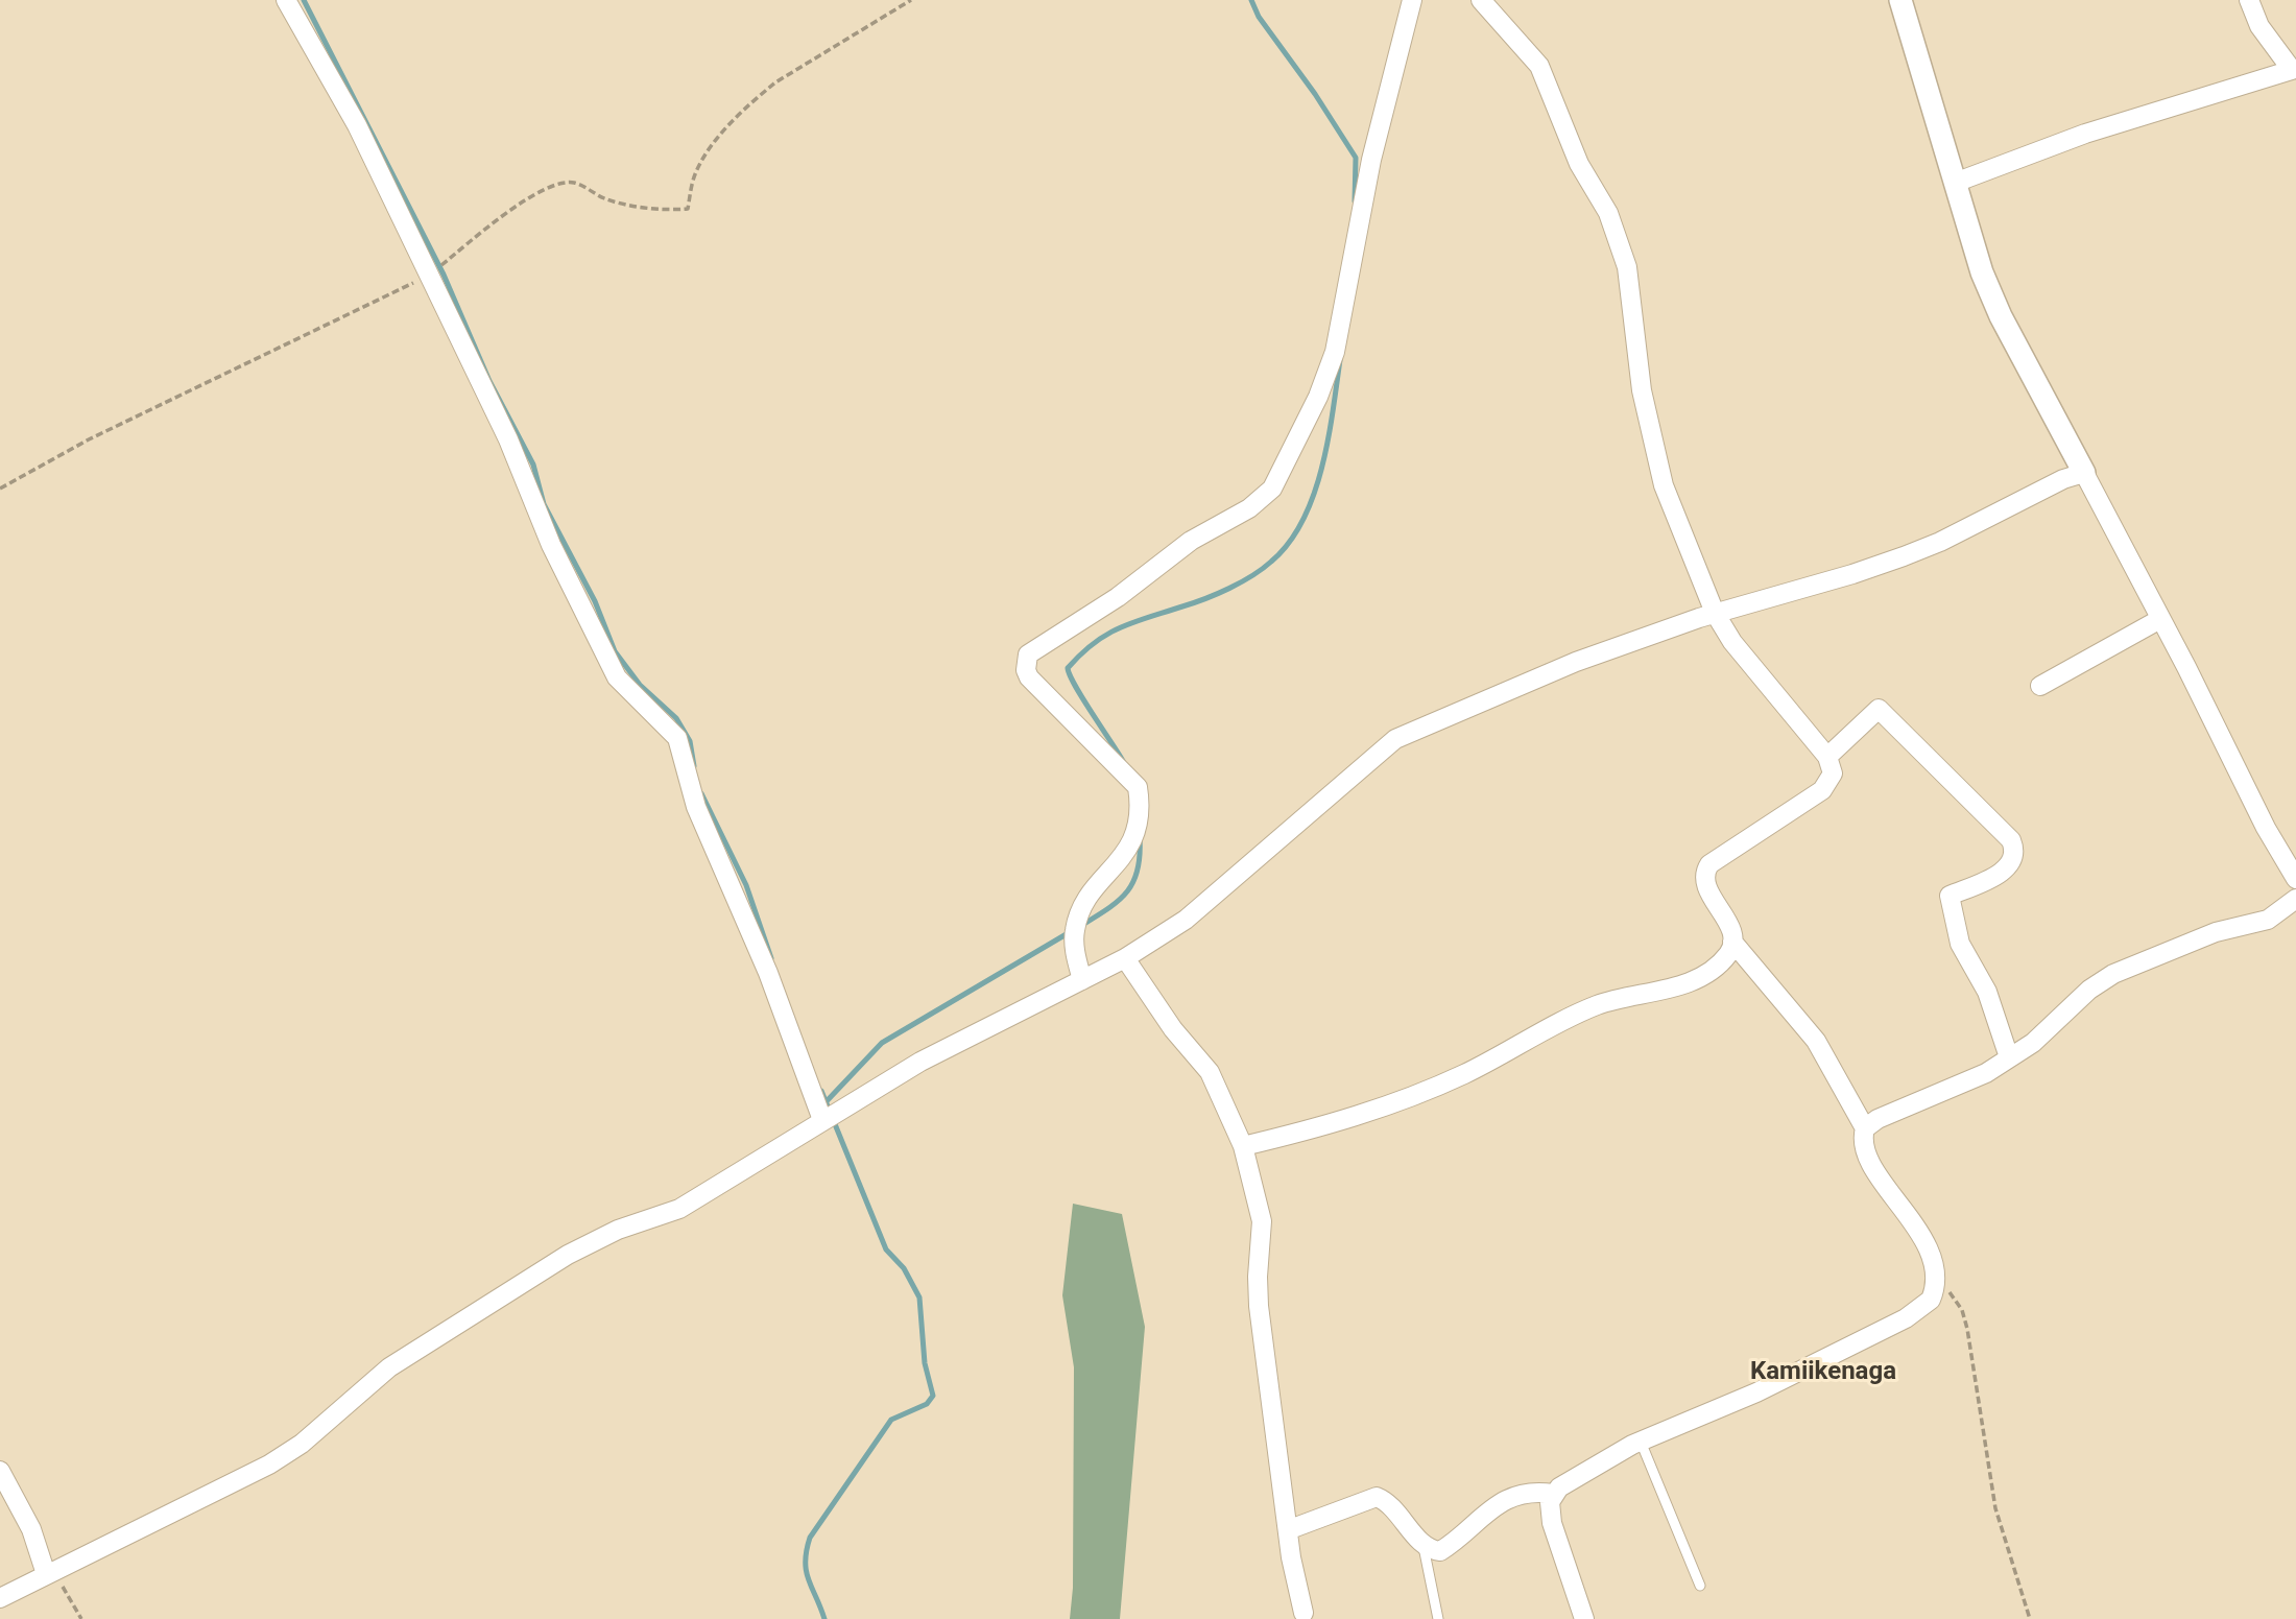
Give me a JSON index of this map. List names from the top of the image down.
{
  "districts": ["Kamiikenaga"]
}
